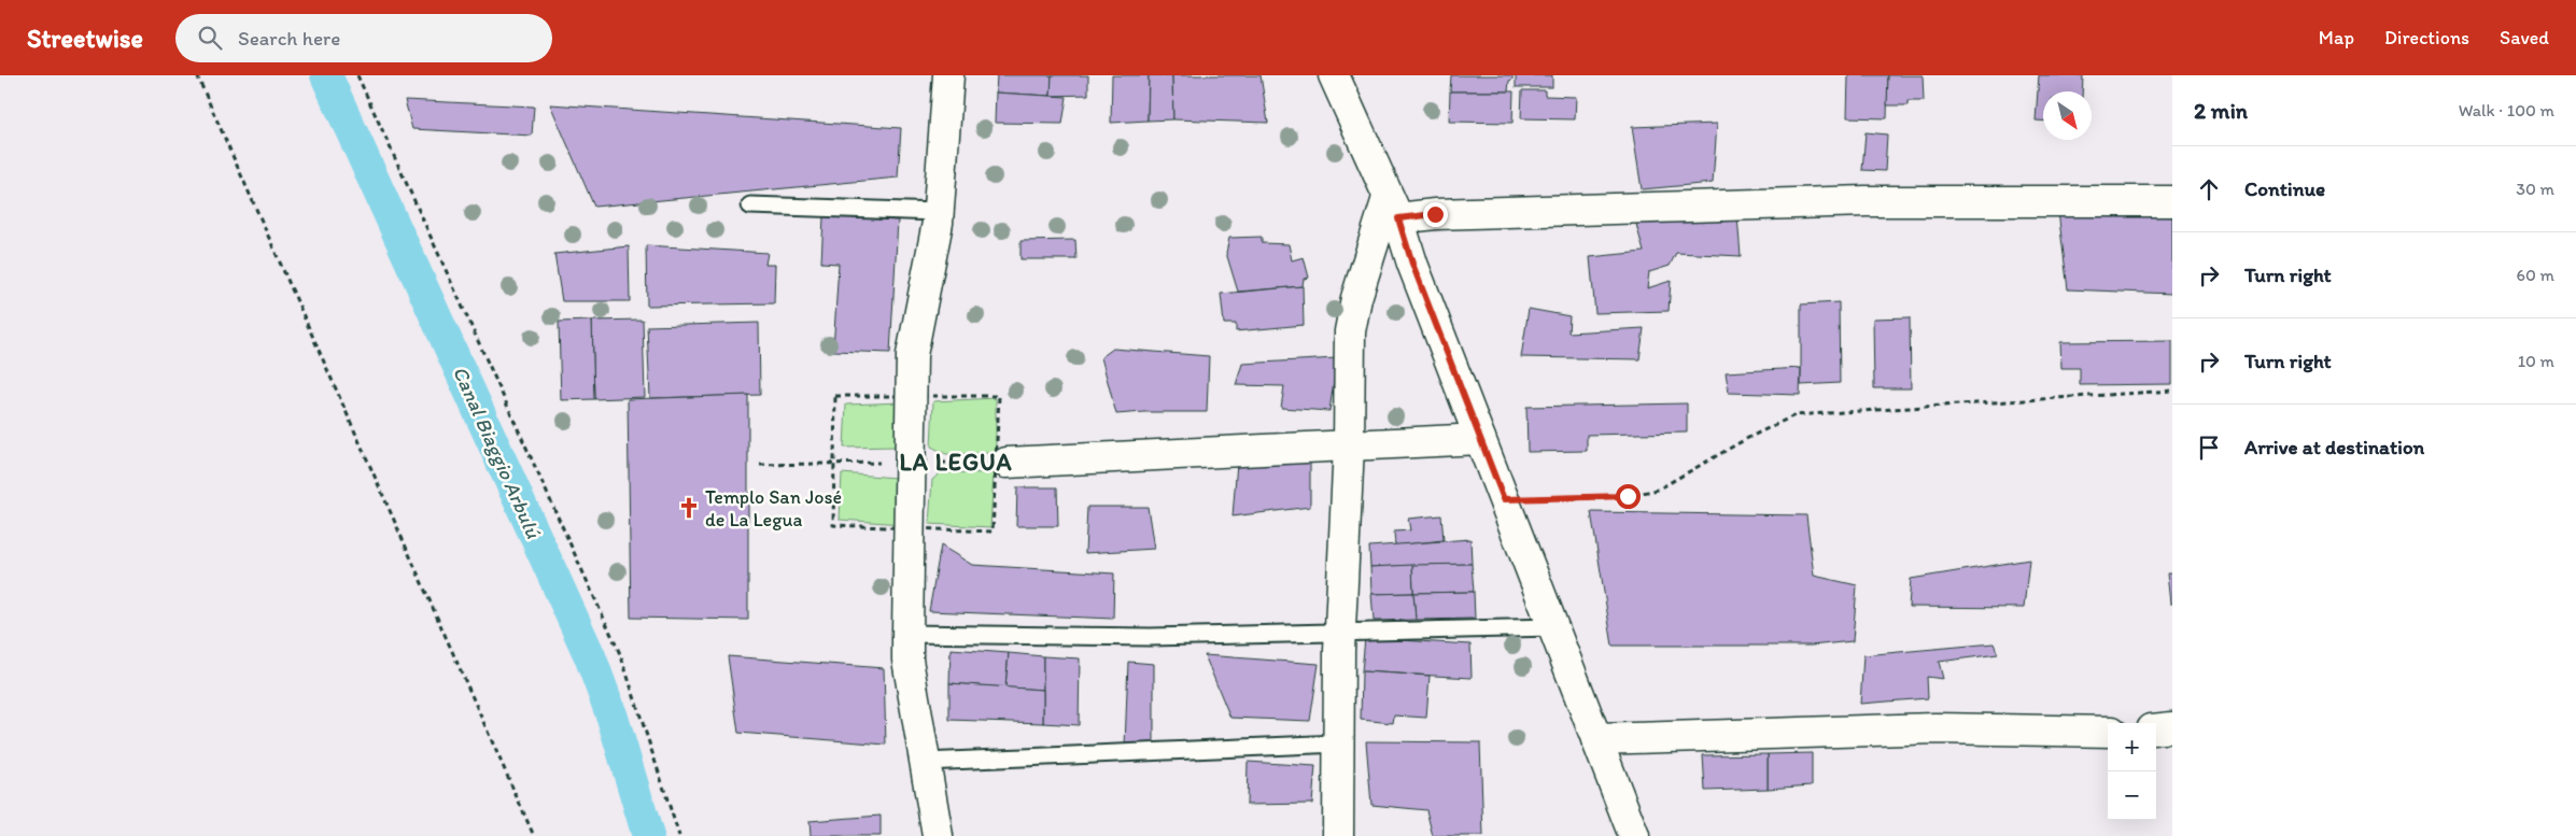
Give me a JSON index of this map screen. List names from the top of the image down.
{
  "districts": ["LA LEGUA"],
  "water": ["Canal Biaggio Arbulú"],
  "places": {
    "church": ["Templo San José de La Legua"]
  },
  "north": "bottom right",
  "page": {
    "header": "Streetwise",
    "search": "Search here",
    "nav": ["Map", "Directions", "Saved"],
    "heading": ["2 min", "Walk · 100 m"],
    "list": [
      ["Continue", "30 m"],
      ["Turn right", "60 m"],
      ["Turn right", "10 m"],
      "Arrive at destination"
    ],
    "map_buttons": ["+", "−"]
  }
}
